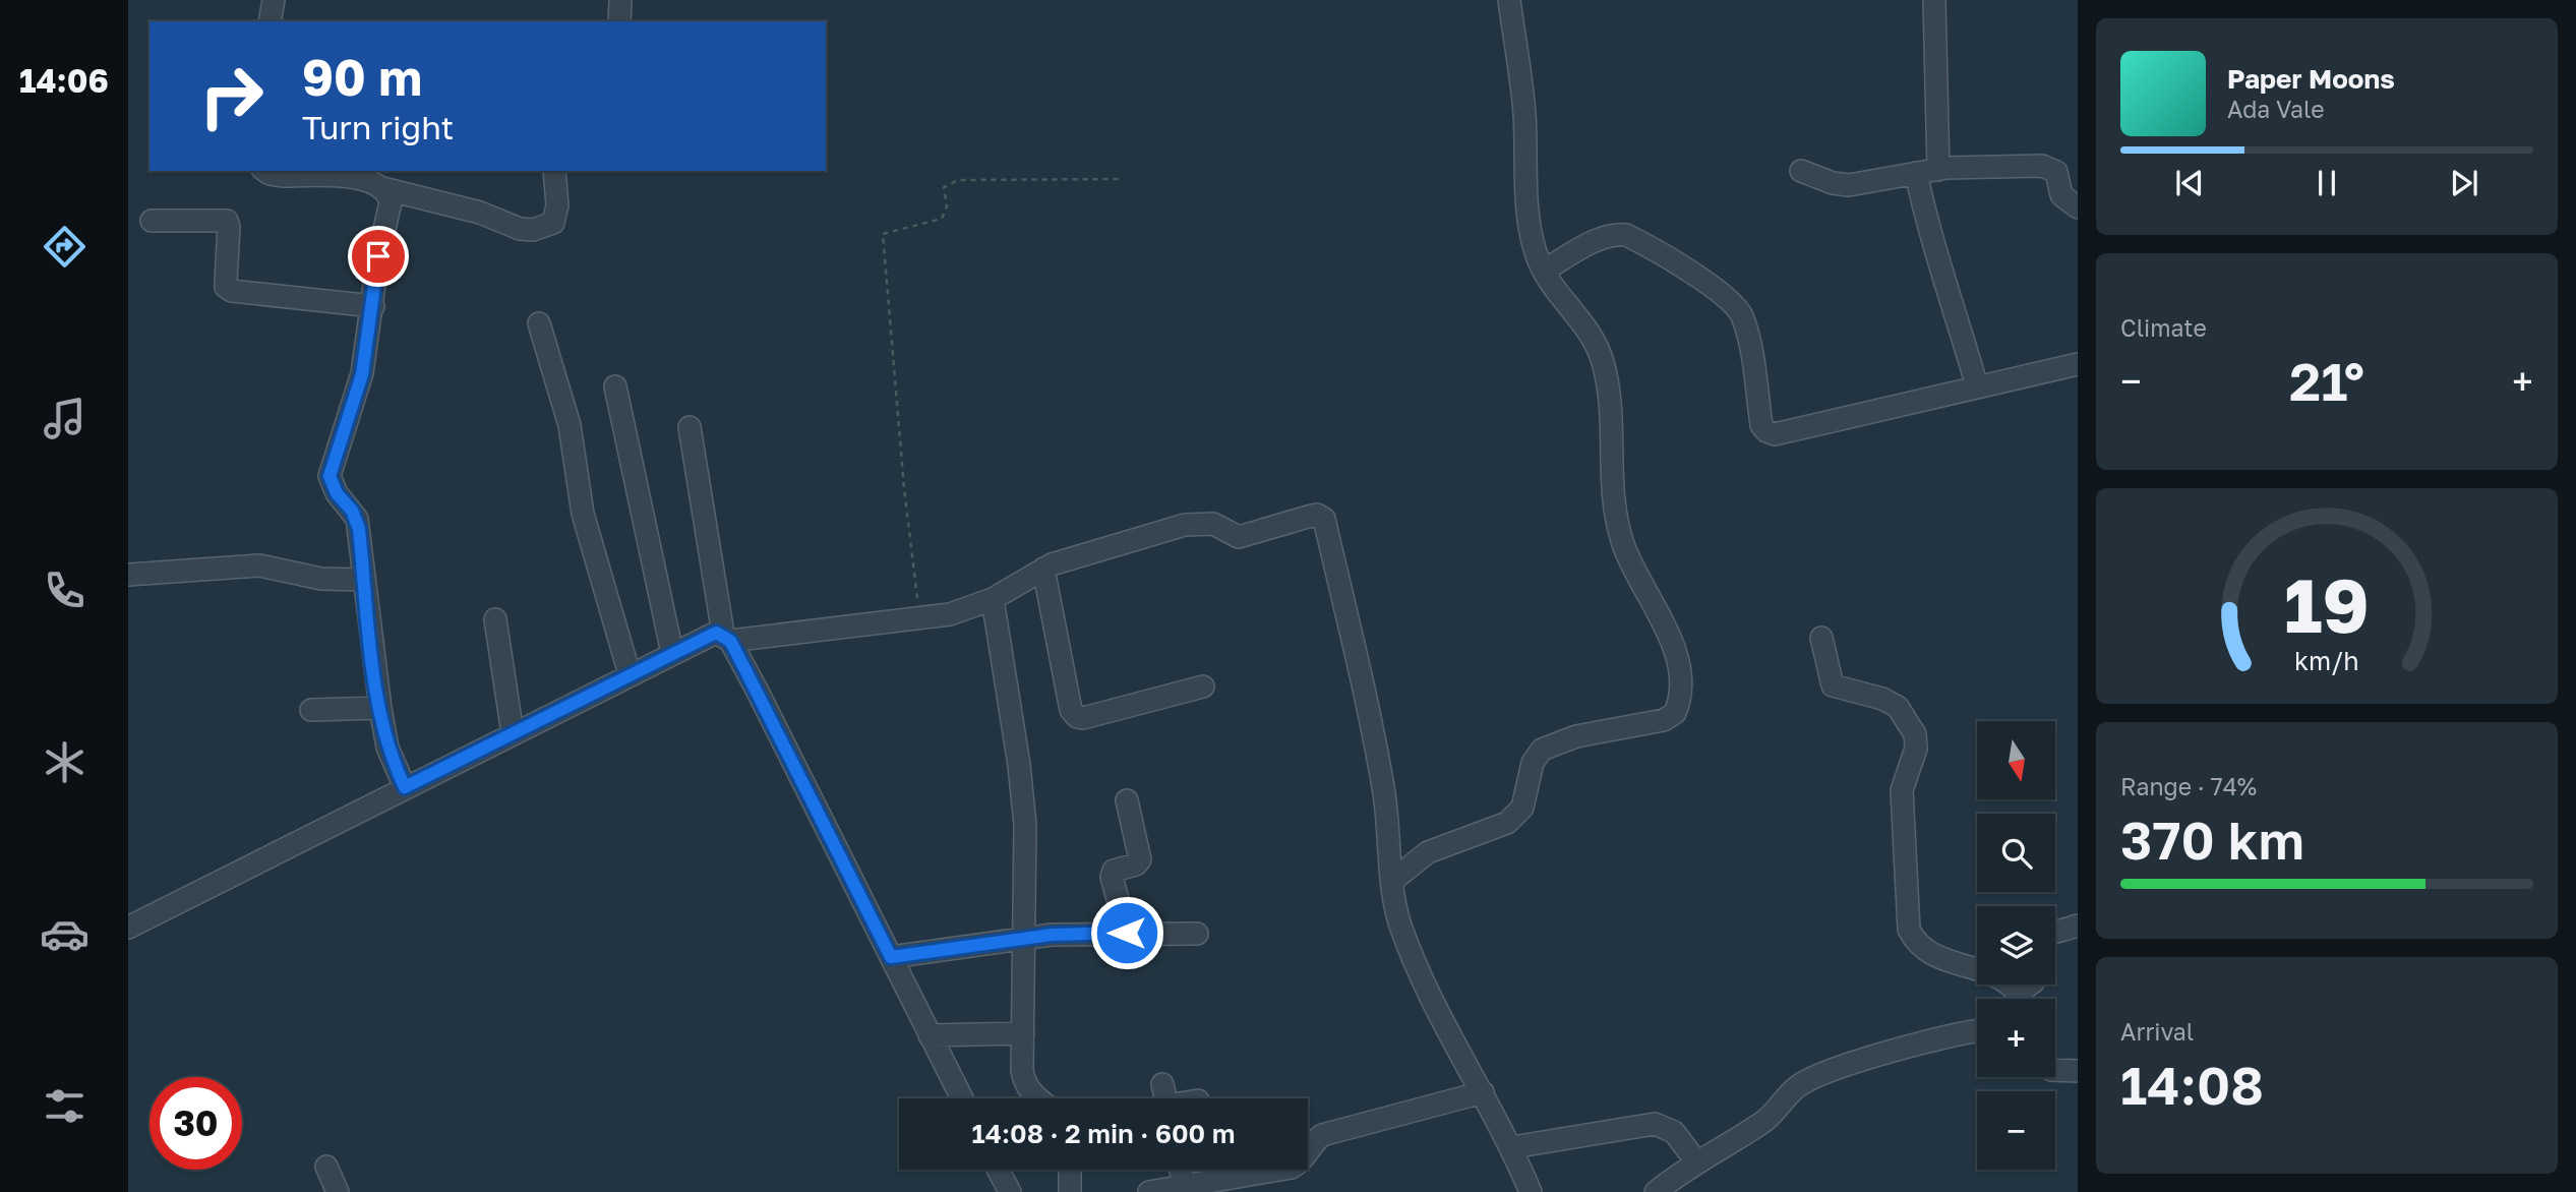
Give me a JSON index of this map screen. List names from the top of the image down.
{
  "north": "bottom",
  "page": {
    "tabs": "14:06",
    "turn": ["90 m", "Turn right"],
    "song": ["Paper Moons", "Ada Vale"],
    "tile": [
      "Climate",
      ["Range · 74%", "370 km"],
      ["Arrival", "14:08"]
    ],
    "heat": ["−", "21°", "+"],
    "map_buttons": ["+", "−"],
    "limit": "30",
    "trip": "14:08 · 2 min · 600 m",
    "gauge": ["19", "km/h"]
  }
}
